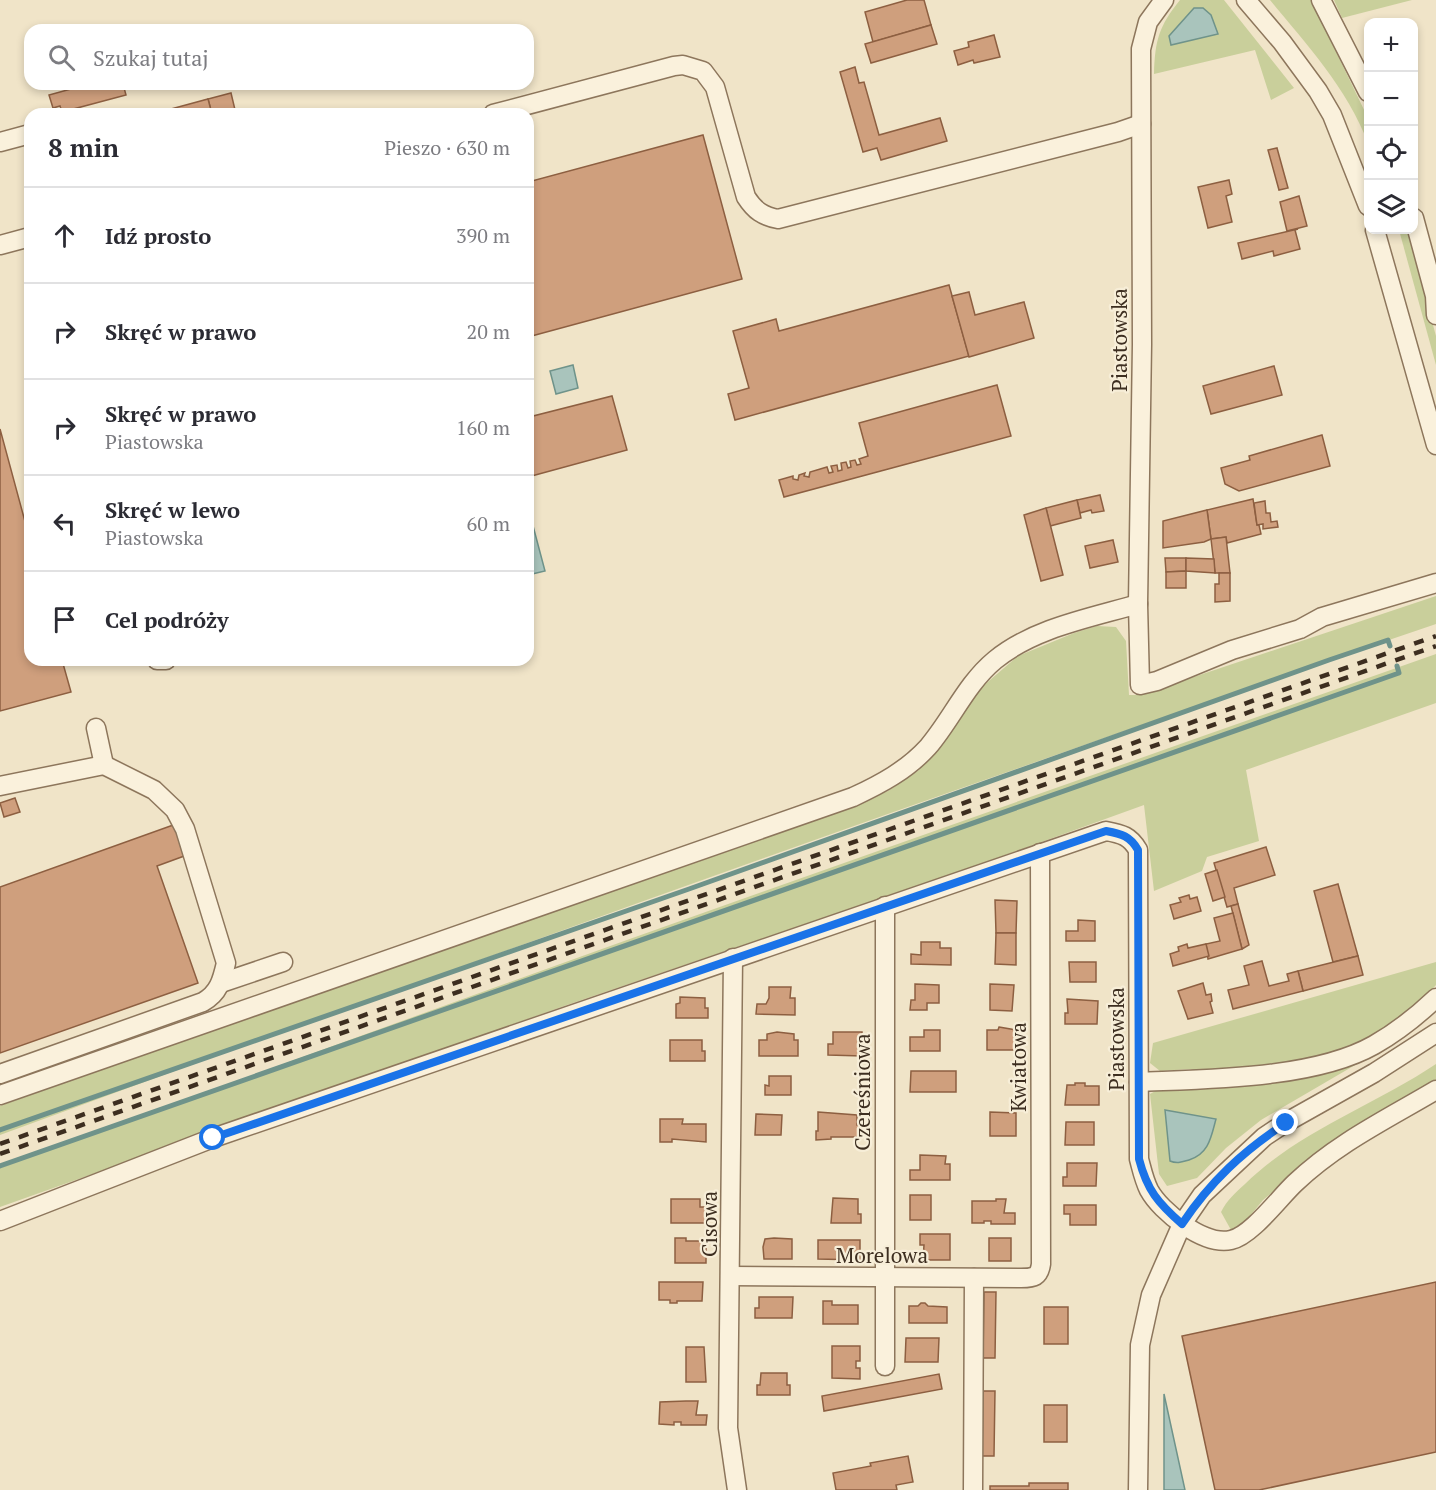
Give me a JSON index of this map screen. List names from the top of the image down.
{
  "streets": {
    "street": [
      "Piastowska",
      "Kwiatowa",
      "Czereśniowa",
      "Cisowa",
      "Morelowa"
    ]
  },
  "crossings": [
    ["Piastowska", "Kwiatowa"],
    ["Kwiatowa", "Morelowa"],
    ["Czereśniowa", "Morelowa"],
    ["Cisowa", "Morelowa"]
  ],
  "page": {
    "map_buttons": ["+", "−"],
    "search": "Szukaj tutaj",
    "heading": ["8 min", "Pieszo · 630 m"],
    "list": [
      ["Idź prosto", "390 m"],
      ["Skręć w prawo", "20 m"],
      ["Skręć w prawo", "Piastowska", "160 m"],
      ["Skręć w lewo", "Piastowska", "60 m"],
      "Cel podróży"
    ]
  }
}
